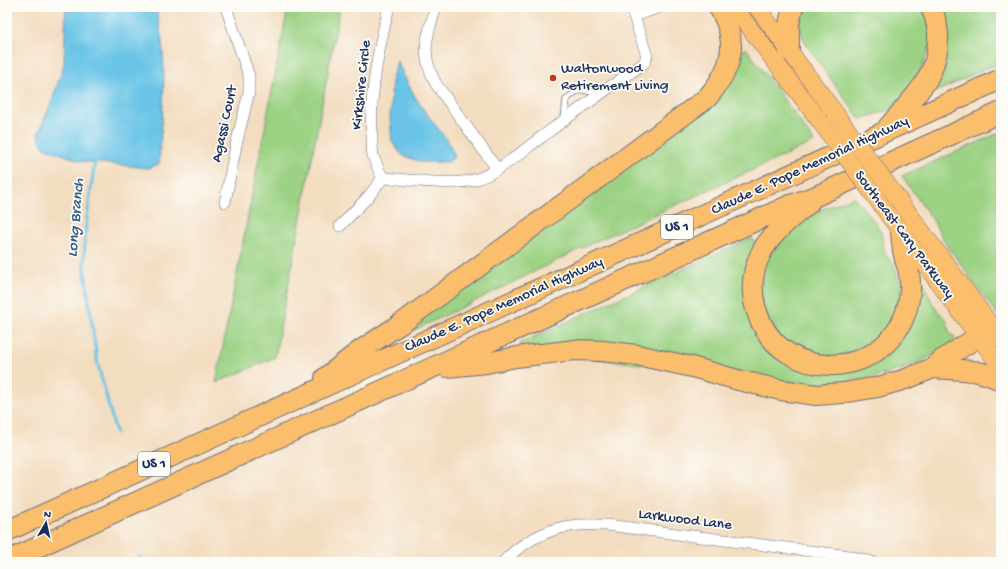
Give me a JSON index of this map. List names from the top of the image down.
{
  "streets": {
    "highway": ["Claude E. Pope Memorial Highway", "US 1"],
    "main road": ["Southeast Cary Parkway"],
    "street": ["Kirkshire Circle", "Agassi Court", "Larkwood Lane"]
  },
  "water": ["Long Branch"],
  "places": ["Waltonwood Retirement Living"],
  "north": "top"
}
